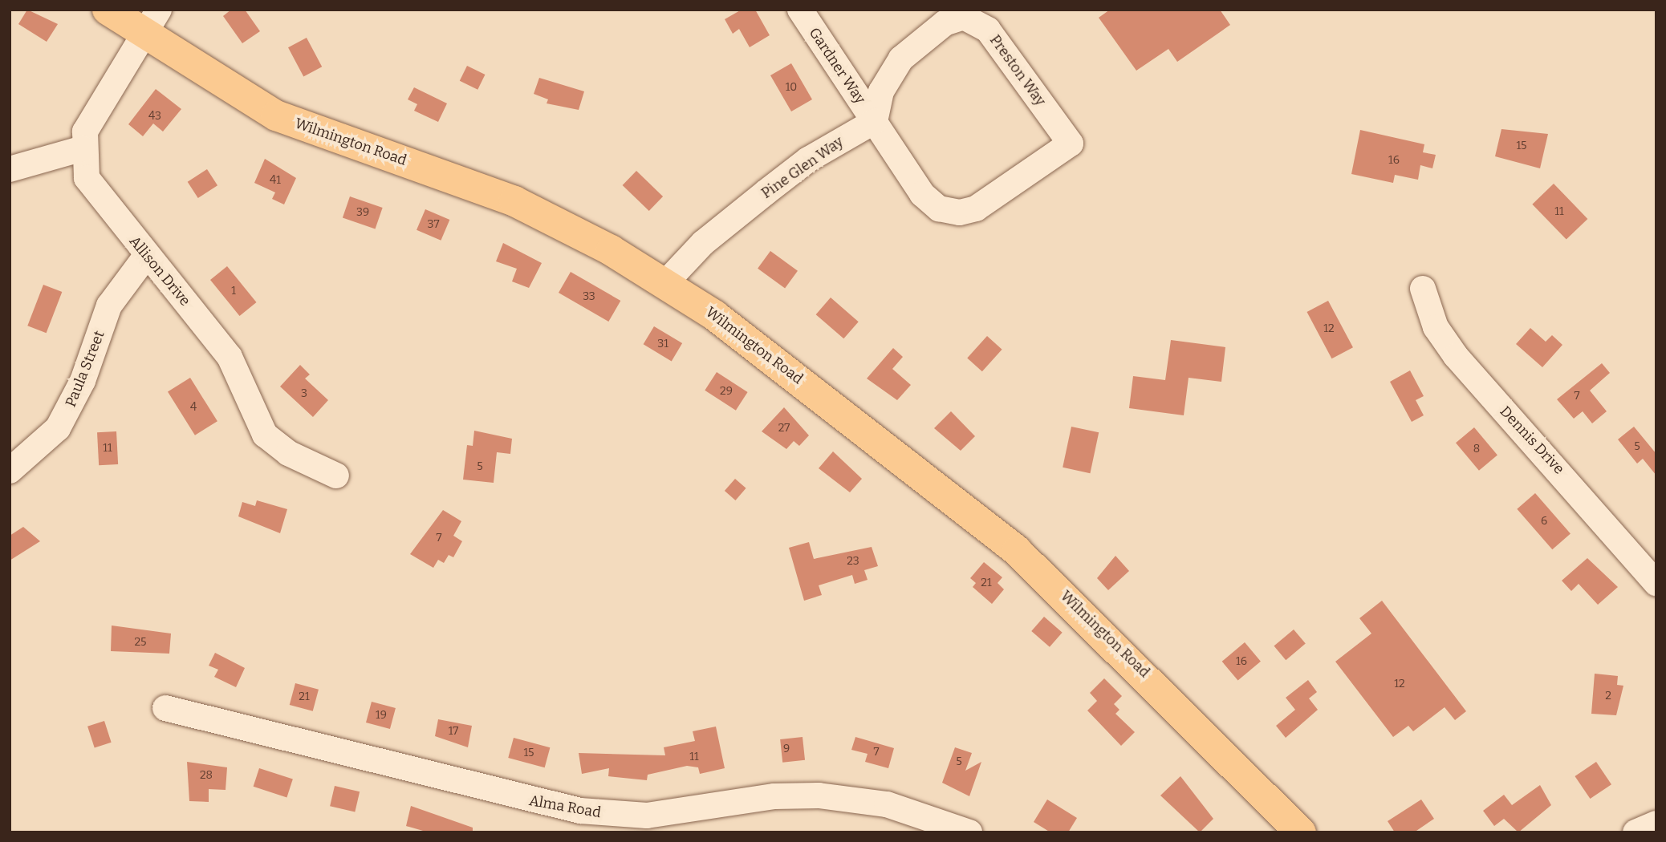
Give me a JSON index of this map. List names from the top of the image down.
{
  "streets": {
    "main road": ["Wilmington Road"],
    "street": [
      "Gardner Way",
      "Preston Way",
      "Pine Glen Way",
      "Allison Drive",
      "Paula Street",
      "Dennis Drive",
      "Alma Road"
    ]
  },
  "crossings": [
    ["Gardner Way", "Preston Way"],
    ["Gardner Way", "Pine Glen Way"],
    ["Preston Way", "Pine Glen Way"],
    ["Wilmington Road", "Pine Glen Way"],
    ["Wilmington Road", "Allison Drive"],
    ["Allison Drive", "Paula Street"]
  ],
  "house_numbers": [
    "10",
    "43",
    "15",
    "16",
    "41",
    "11",
    "39",
    "37",
    "1",
    "33",
    "12",
    "31",
    "29",
    "3",
    "7",
    "4",
    "27",
    "5",
    "11",
    "8",
    "5",
    "6",
    "7",
    "23",
    "21",
    "25",
    "16",
    "12",
    "2",
    "21",
    "19",
    "17",
    "9",
    "7",
    "15",
    "11",
    "5",
    "28"
  ]
}
